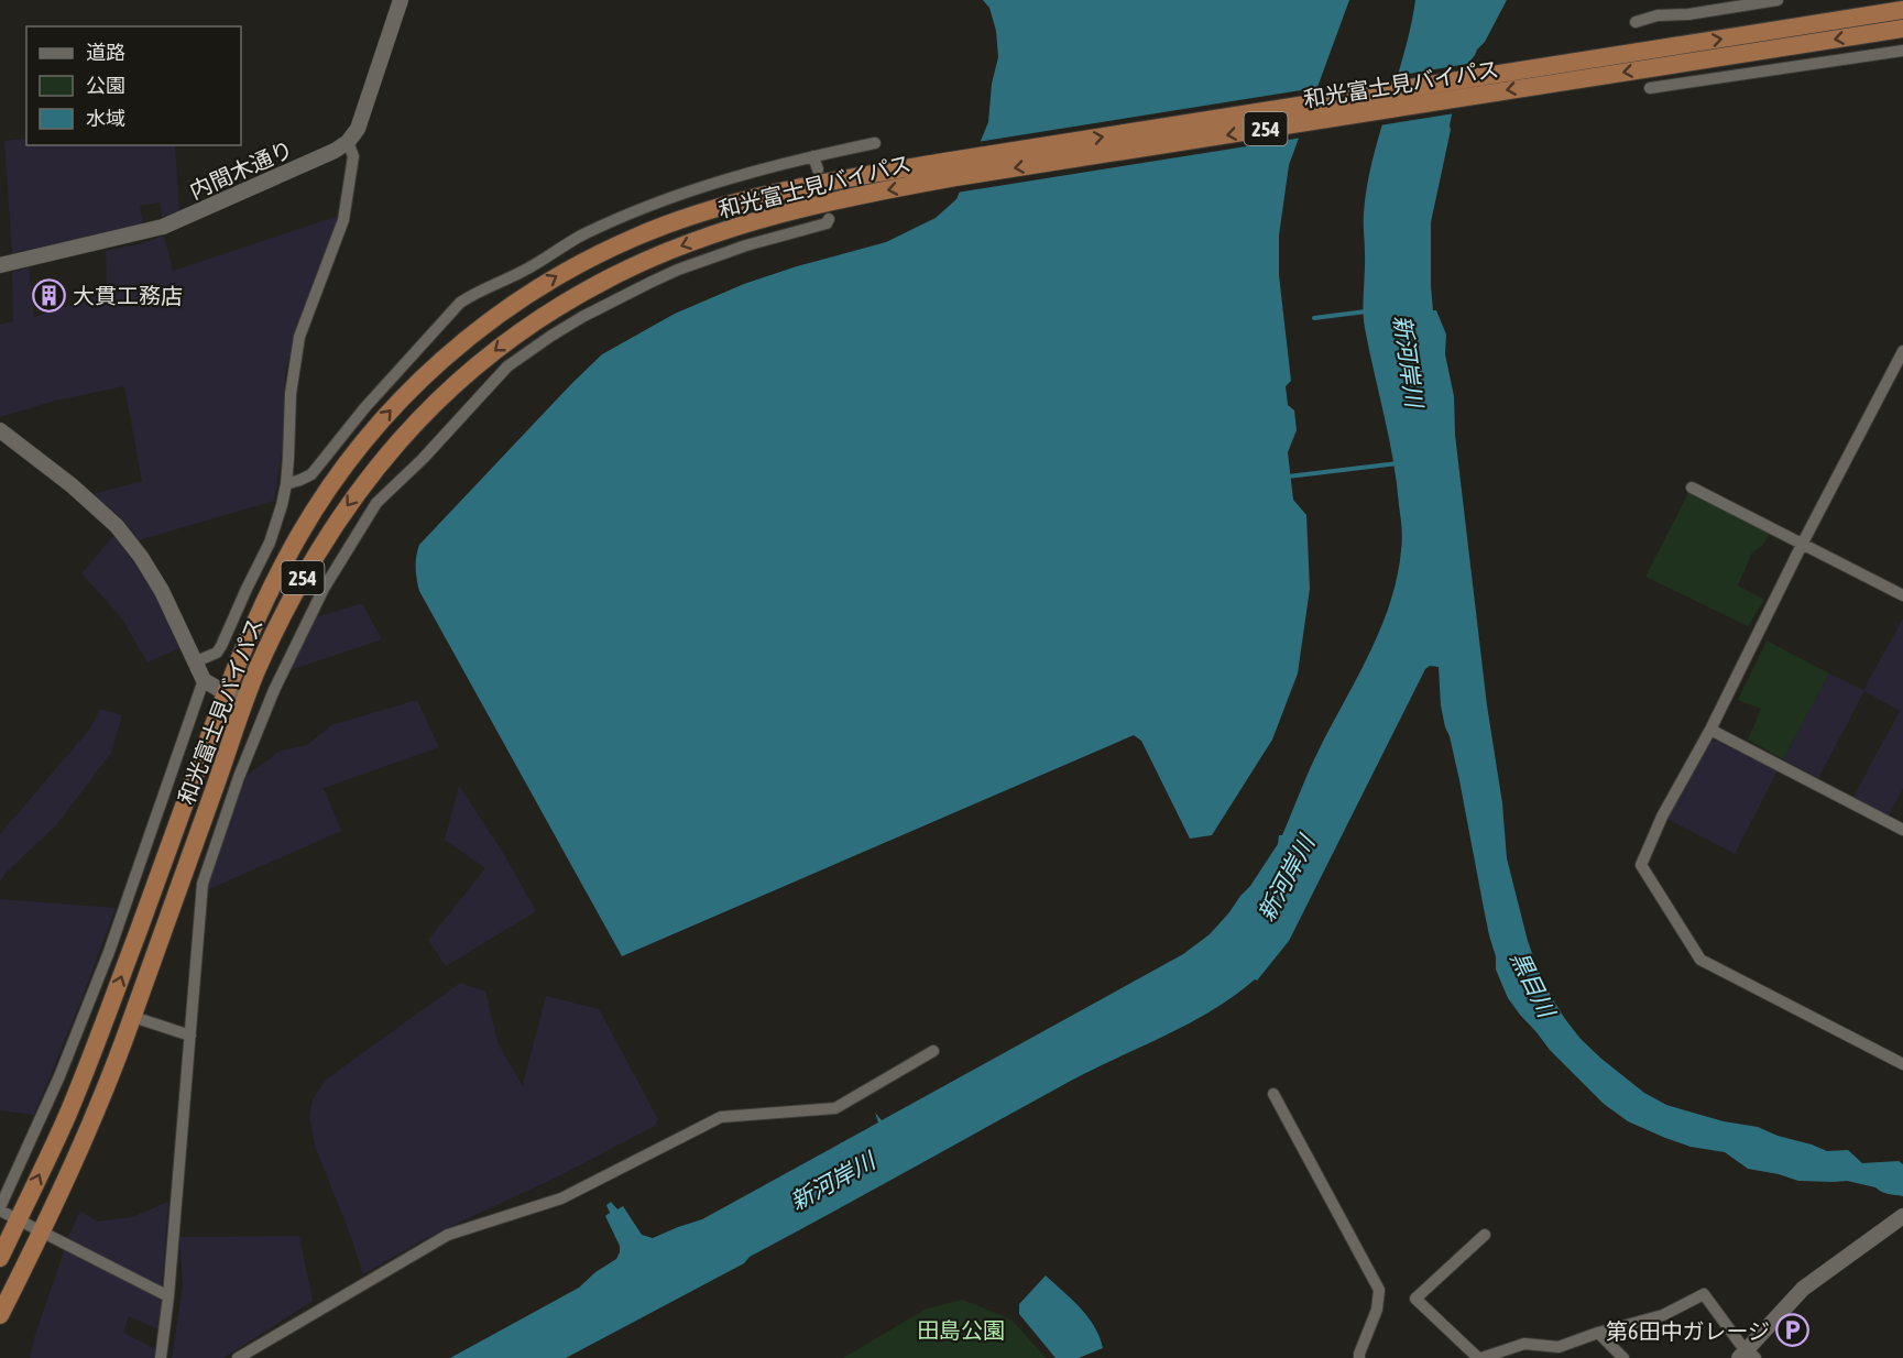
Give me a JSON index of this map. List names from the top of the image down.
{
  "streets": {
    "highway": ["和光富士見バイパス", "254"],
    "street": ["内間木通り"]
  },
  "water": ["新河岸川", "黒目川"],
  "parks": ["田島公園"],
  "places": {
    "building": ["大貫工務店"],
    "parking": ["第6田中ガレージ"]
  },
  "legend": ["道路", "公園", "水域"]
}
